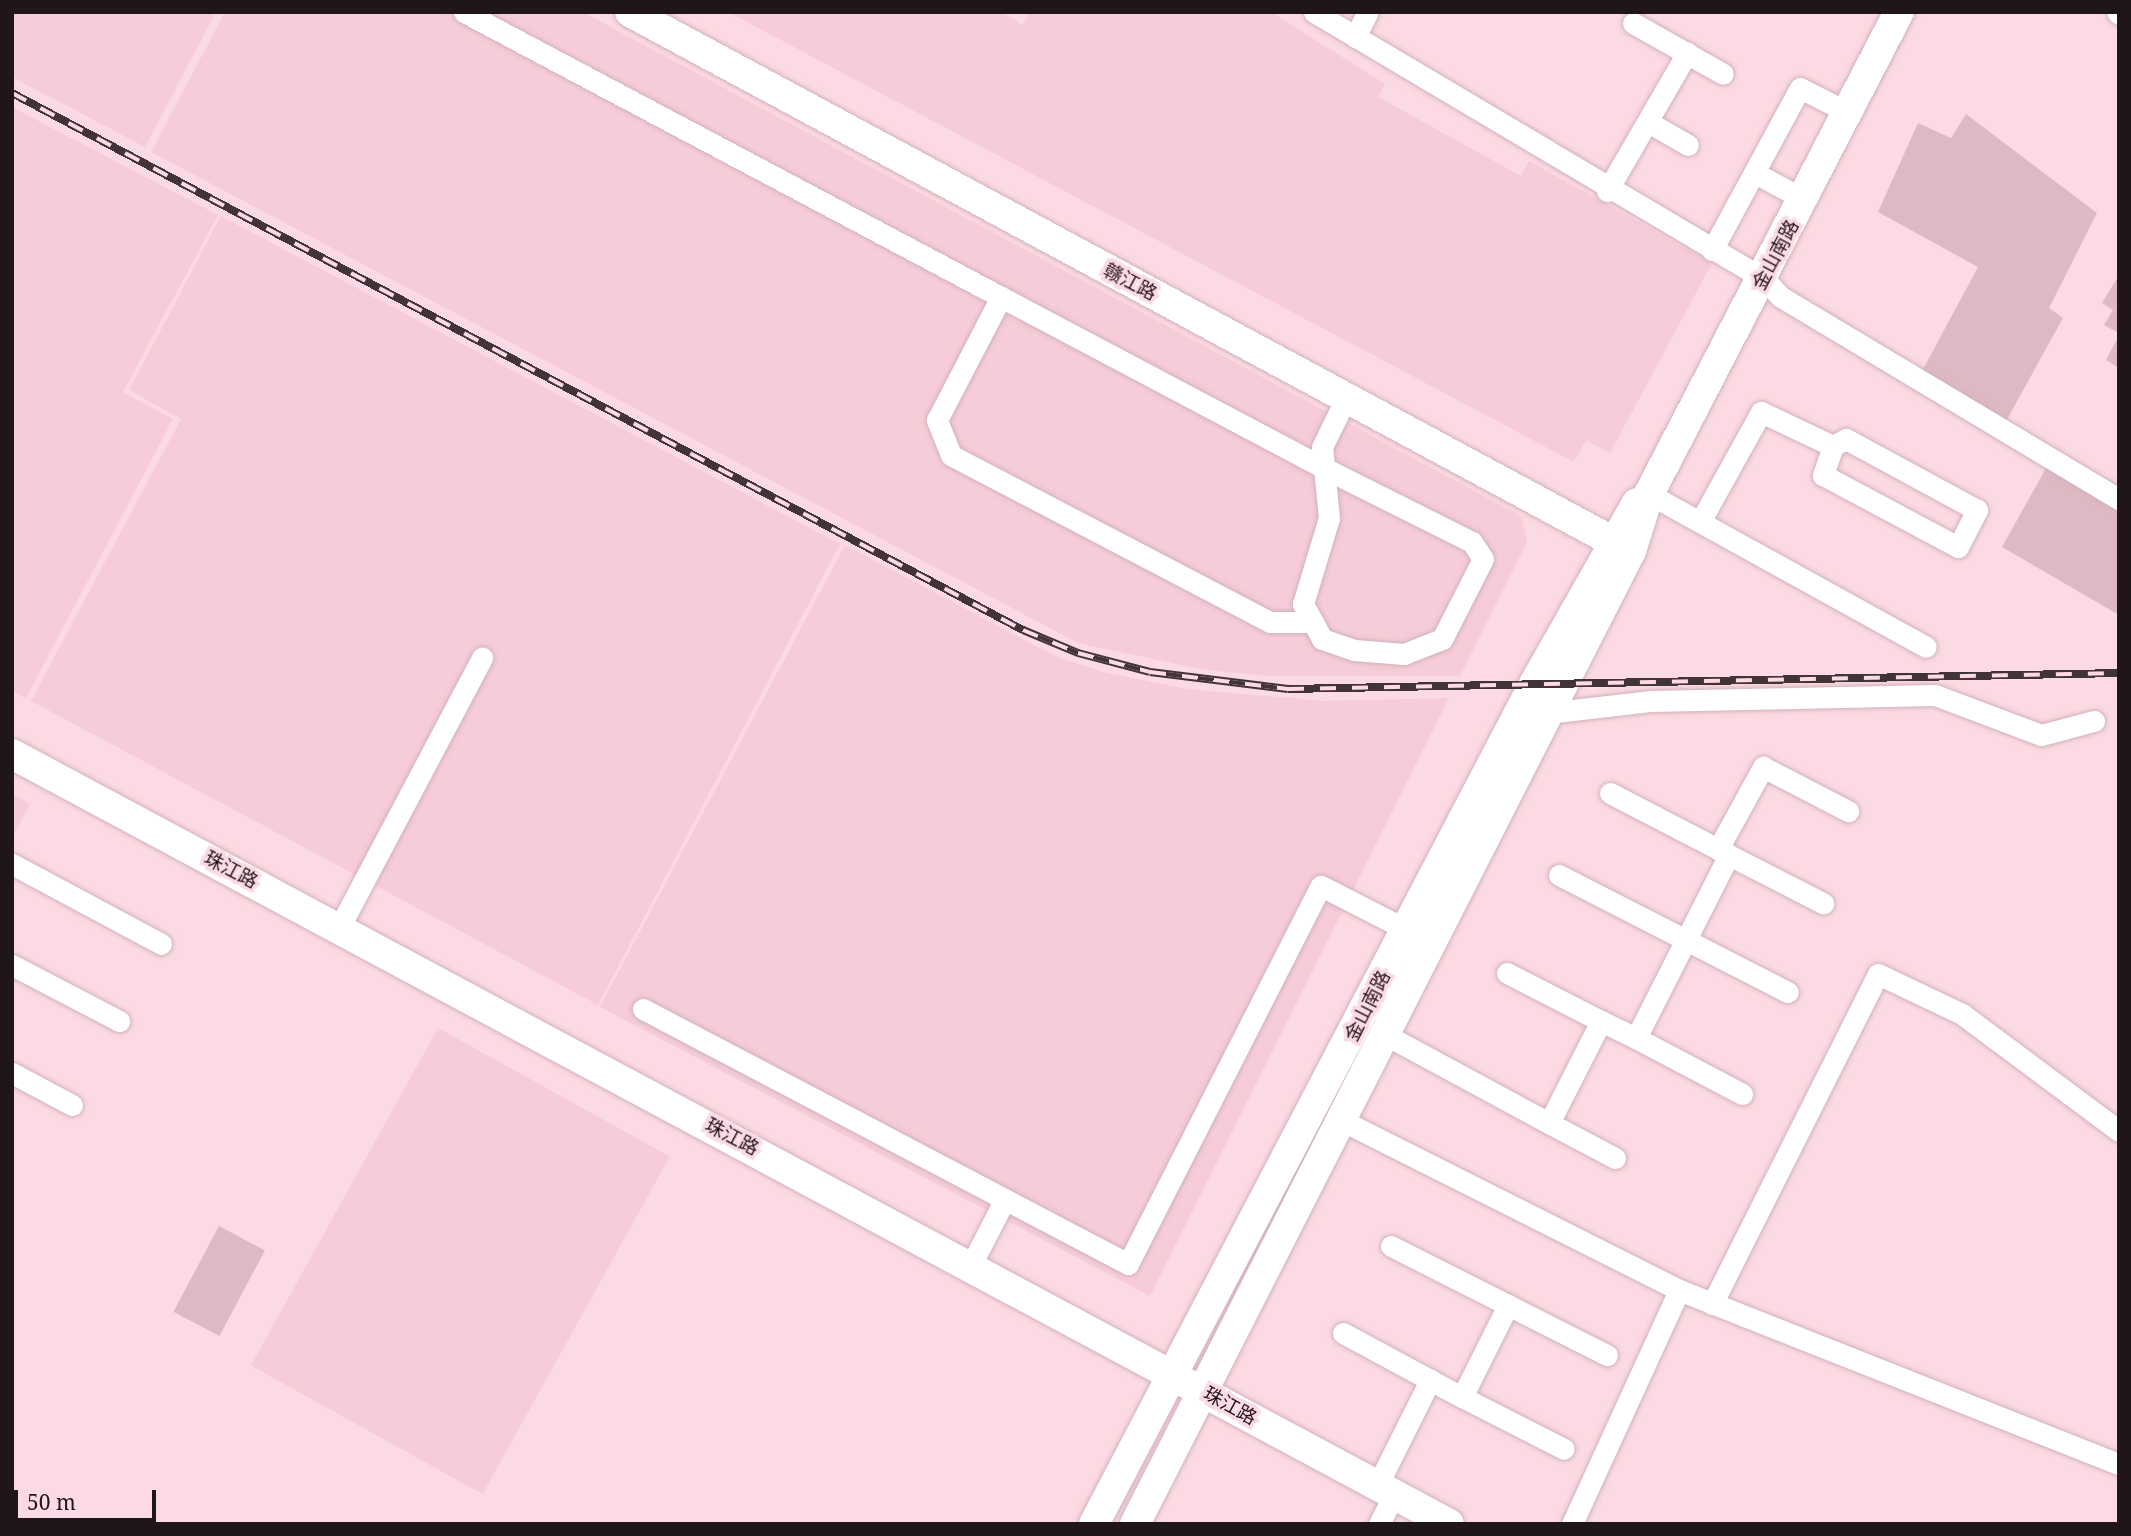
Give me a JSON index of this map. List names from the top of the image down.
{
  "streets": {
    "main road": ["金山南路", "赣江路", "珠江路"]
  },
  "crossings": [
    ["金山南路", "赣江路"],
    ["金山南路", "珠江路"]
  ],
  "scale_bar": "50 m"
}
